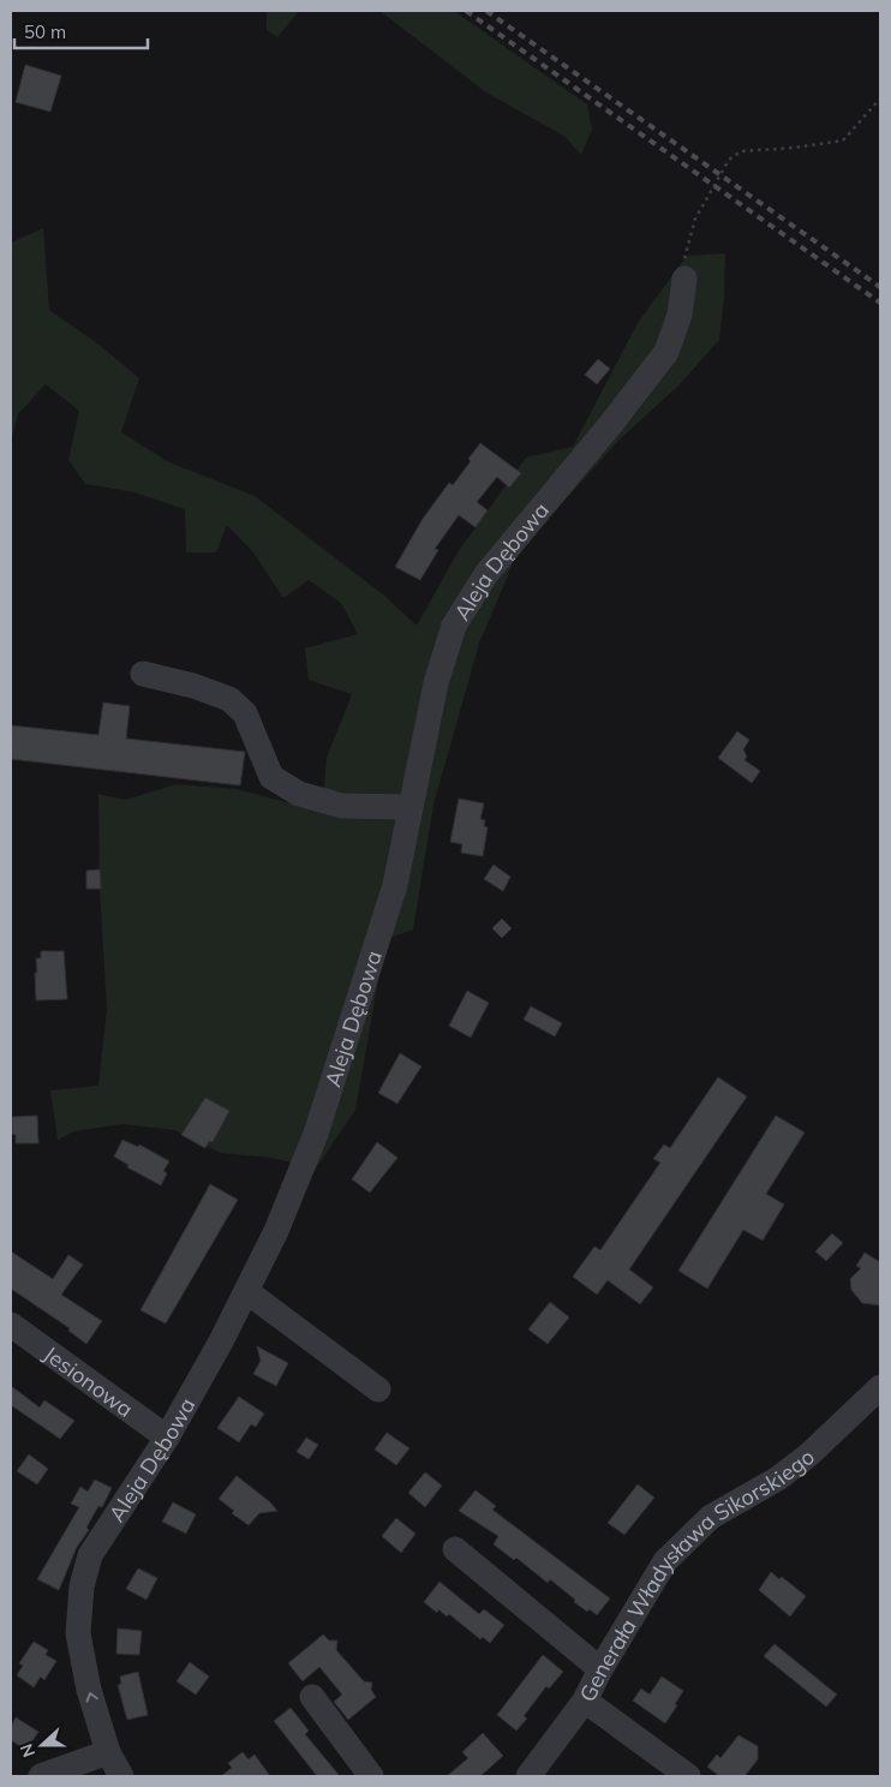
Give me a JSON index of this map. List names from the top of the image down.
{
  "streets": {
    "street": ["Aleja Dębowa", "Jesionowa", "Generała Władysława Sikorskiego"]
  },
  "crossings": [
    ["Aleja Dębowa", "Jesionowa"]
  ],
  "scale_bar": "50 m",
  "north": "left"
}
